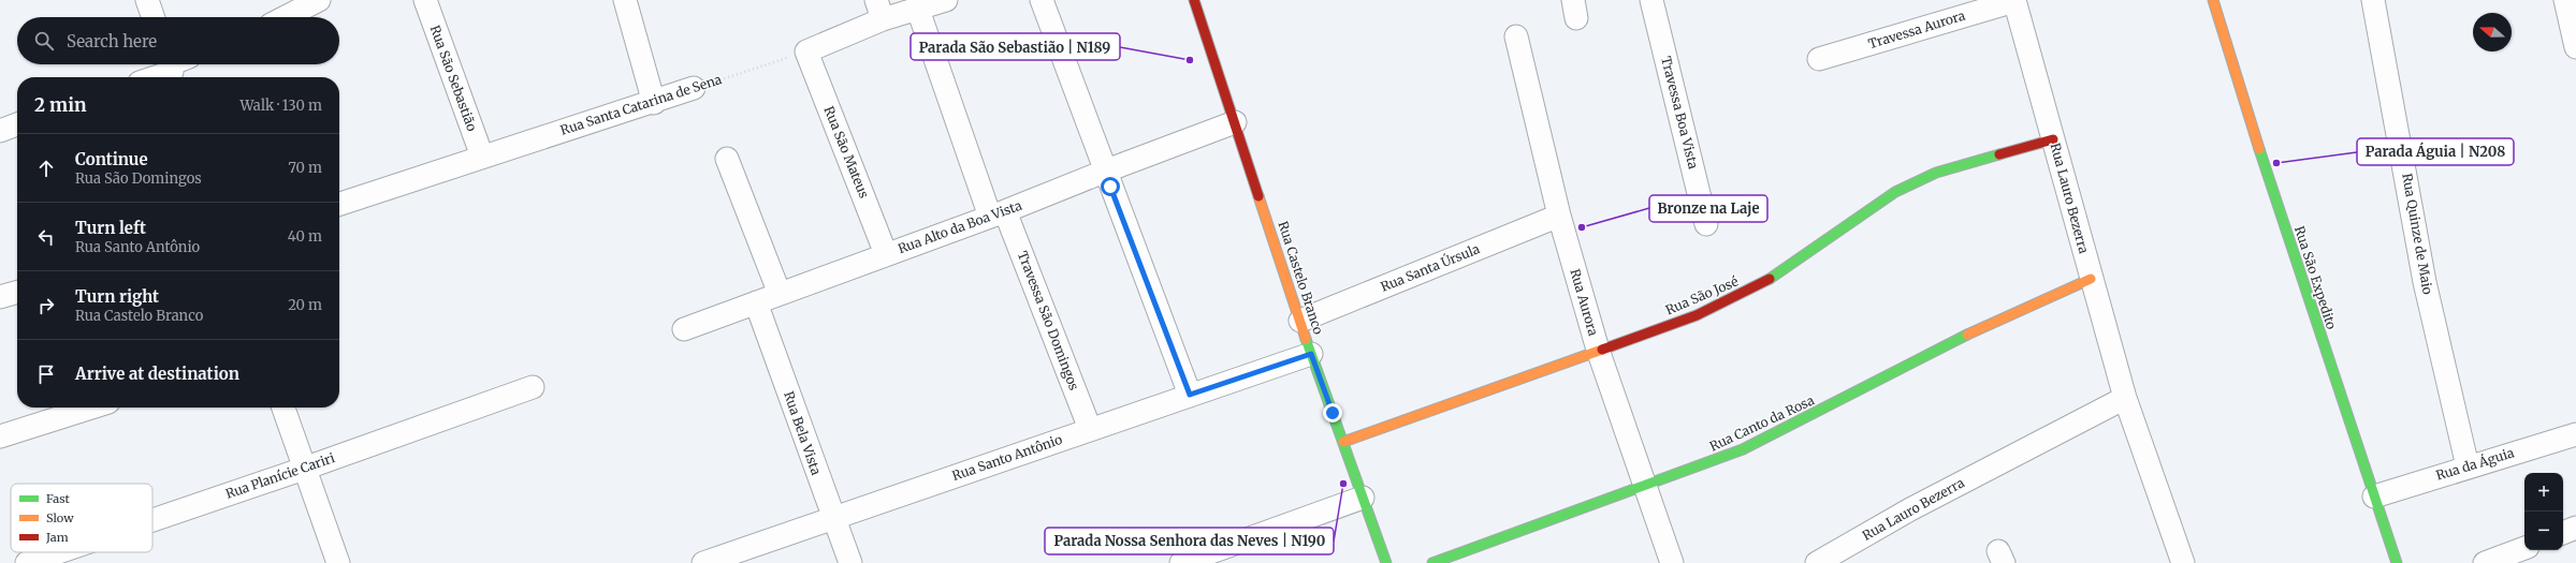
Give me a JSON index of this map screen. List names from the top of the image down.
{
  "streets": {
    "street": [
      "Travessa Aurora",
      "Rua São Sebastião",
      "Rua Santa Catarina de Sena",
      "Travessa Boa Vista",
      "Rua São Mateus",
      "Rua Lauro Bezerra",
      "Rua Alto da Boa Vista",
      "Rua Quinze de Maio",
      "Rua Santa Úrsula",
      "Rua Castelo Branco",
      "Rua São Expedito",
      "Rua São José",
      "Rua Aurora",
      "Travessa São Domingos",
      "Rua Canto da Rosa",
      "Rua Bela Vista",
      "Rua Santo Antônio",
      "Rua da Águia",
      "Rua Planície Cariri"
    ]
  },
  "crossings": [
    ["Travessa Aurora", "Rua Lauro Bezerra"],
    ["Rua São Sebastião", "Rua Santa Catarina de Sena"],
    ["Rua Santa Catarina de Sena", "Rua São Mateus"],
    ["Rua São Mateus", "Rua Alto da Boa Vista"],
    ["Rua Lauro Bezerra", "Rua São José"],
    ["Rua Lauro Bezerra", "Rua Canto da Rosa"],
    ["Rua Alto da Boa Vista", "Rua Castelo Branco"],
    ["Rua Alto da Boa Vista", "Travessa São Domingos"],
    ["Rua Alto da Boa Vista", "Rua Bela Vista"],
    ["Rua Quinze de Maio", "Rua da Águia"],
    ["Rua Santa Úrsula", "Rua Castelo Branco"],
    ["Rua Santa Úrsula", "Rua Aurora"],
    ["Rua Castelo Branco", "Rua São José"],
    ["Rua Castelo Branco", "Rua Santo Antônio"],
    ["Rua São Expedito", "Rua da Águia"],
    ["Rua São José", "Rua Aurora"],
    ["Rua Aurora", "Rua Canto da Rosa"],
    ["Travessa São Domingos", "Rua Santo Antônio"],
    ["Rua Bela Vista", "Rua Santo Antônio"]
  ],
  "places": [
    "Parada São Sebastião | N189",
    "Parada Águia | N208",
    "Bronze na Laje",
    "Parada Nossa Senhora das Neves | N190"
  ],
  "legend": ["Fast", "Slow", "Jam"],
  "north": "left",
  "page": {
    "search": "Search here",
    "heading": ["2 min", "Walk · 130 m"],
    "list": [
      ["Continue", "Rua São Domingos", "70 m"],
      ["Turn left", "Rua Santo Antônio", "40 m"],
      ["Turn right", "Rua Castelo Branco", "20 m"],
      "Arrive at destination"
    ],
    "map_buttons": ["+", "−"]
  }
}
